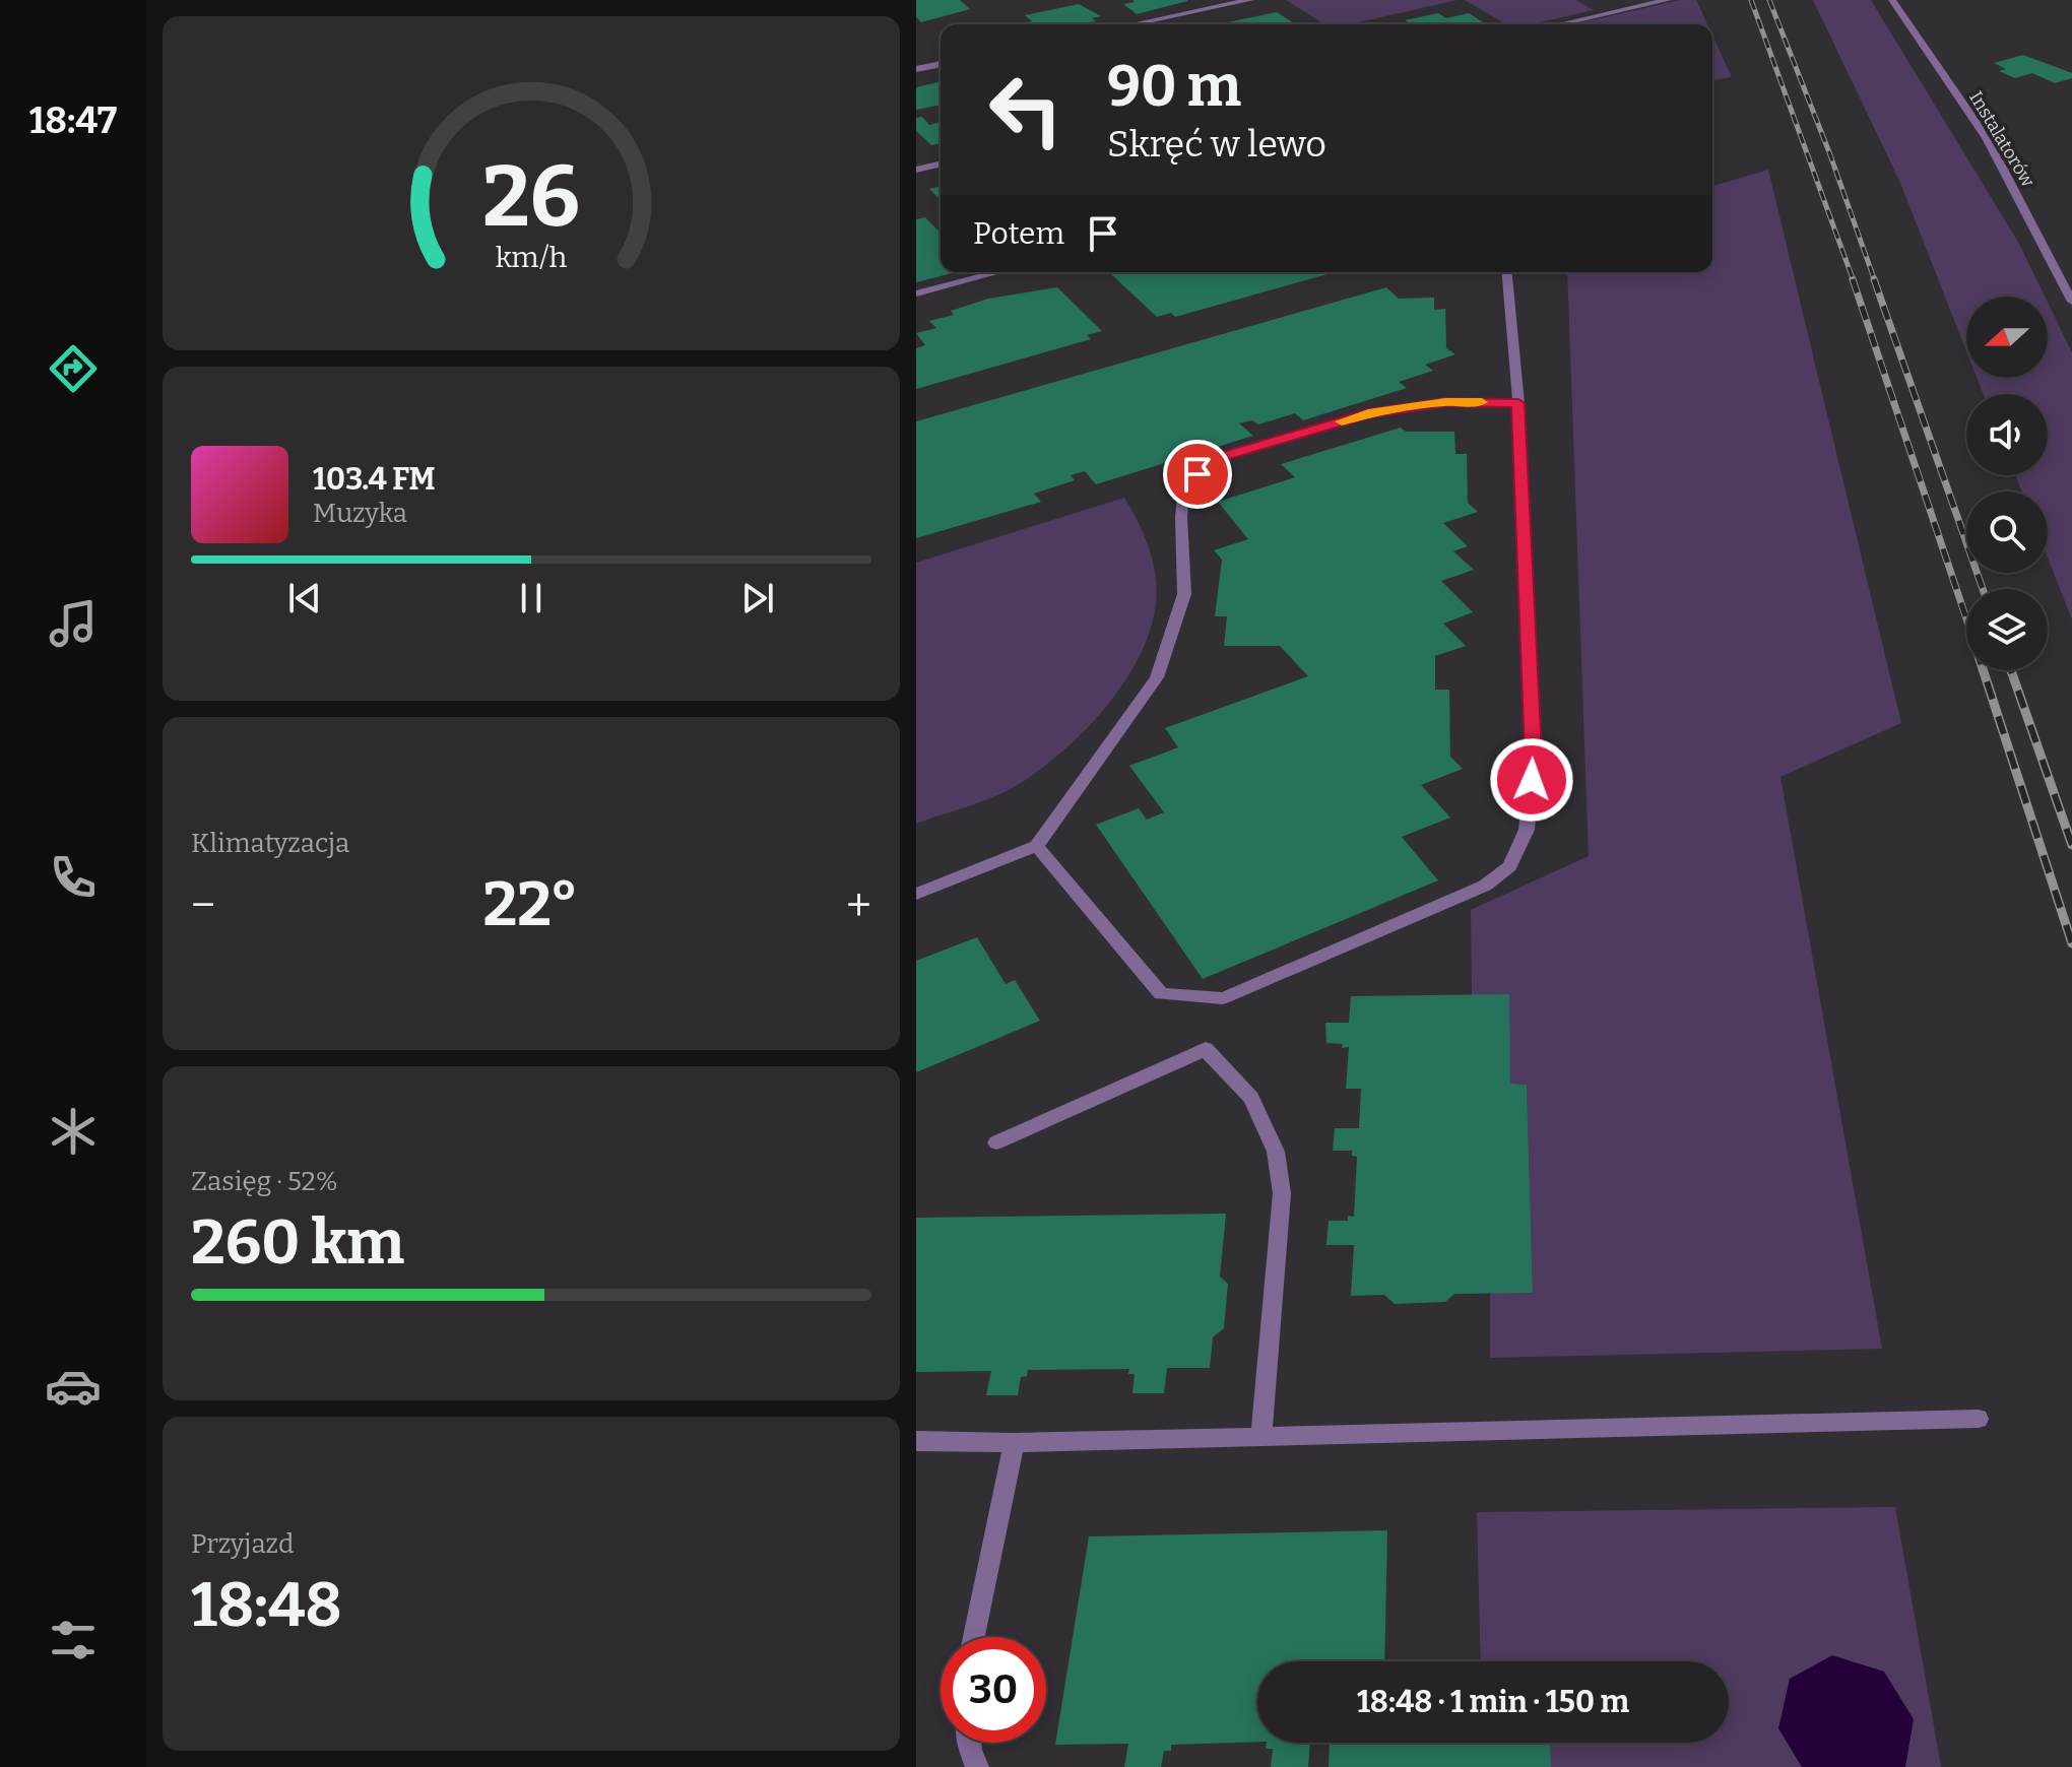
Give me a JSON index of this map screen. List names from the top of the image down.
{
  "streets": {
    "street": ["Instalatorów"]
  },
  "north": "left",
  "page": {
    "tabs": "18:47",
    "turn": ["90 m", "Skręć w lewo"],
    "then": "Potem",
    "song": ["103.4 FM", "Muzyka"],
    "tile": [
      "Klimatyzacja",
      ["Zasięg · 52%", "260 km"],
      ["Przyjazd", "18:48"]
    ],
    "heat": ["−", "22°", "+"],
    "limit": "30",
    "trip": "18:48 · 1 min · 150 m",
    "gauge": ["26", "km/h"]
  }
}
